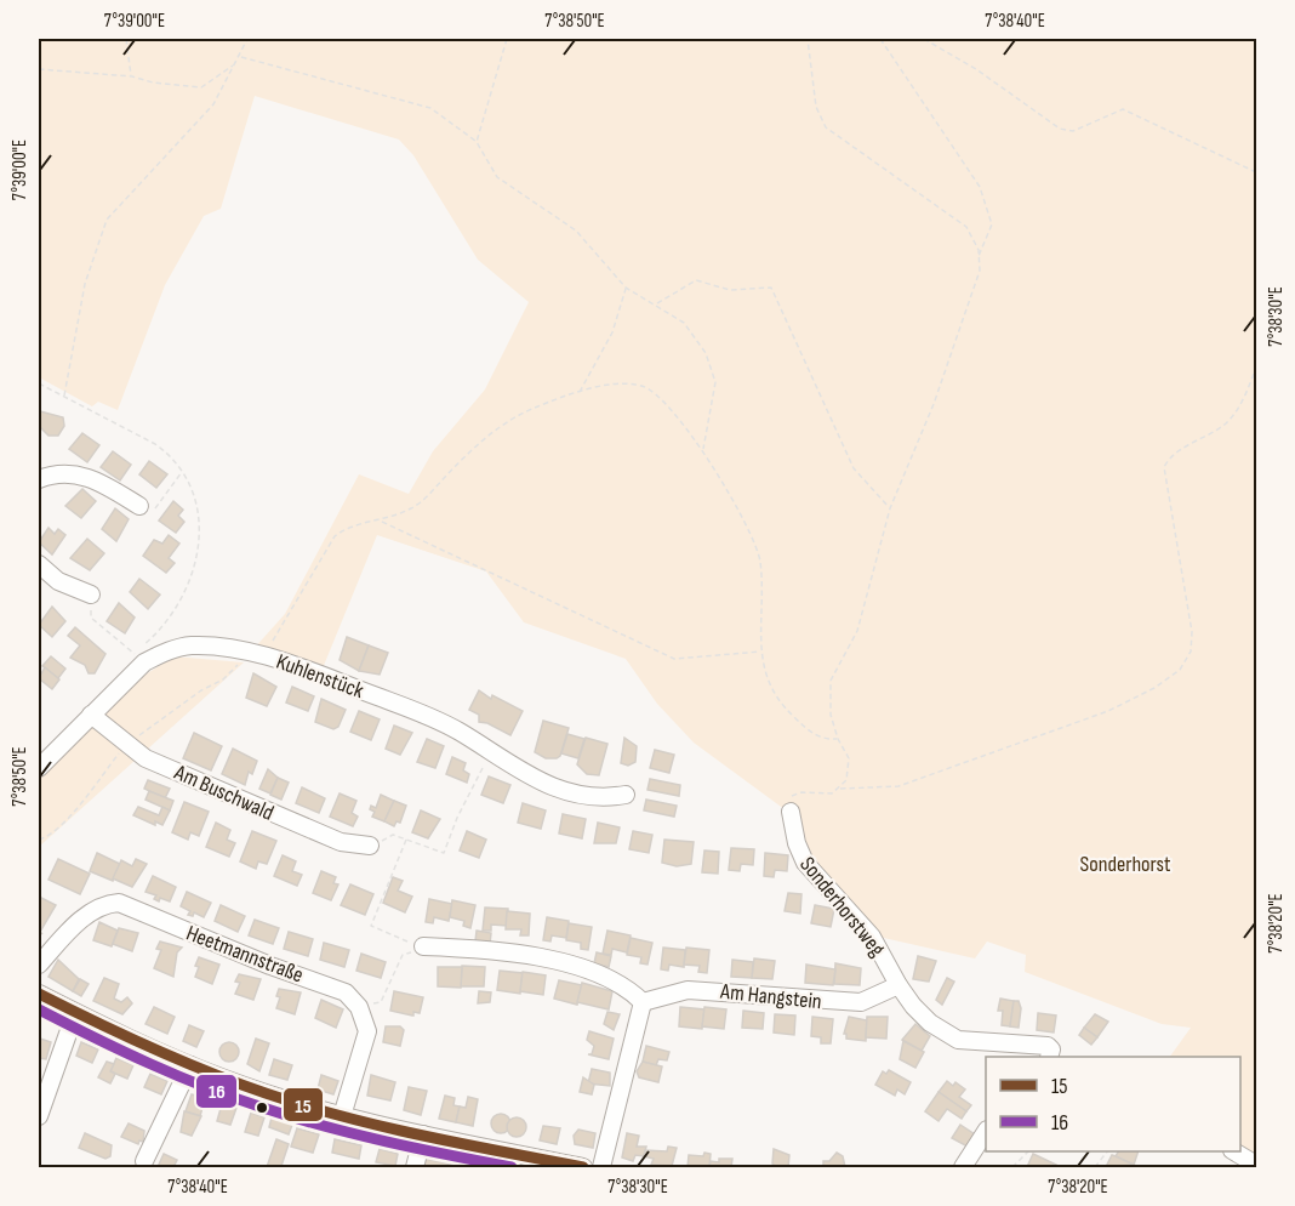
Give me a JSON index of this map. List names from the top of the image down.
{
  "streets": {
    "street": [
      "Kuhlenstück",
      "Am Buschwald",
      "Sonderhorstweg",
      "Heetmannstraße",
      "Am Hangstein"
    ]
  },
  "crossings": [
    ["Kuhlenstück", "Am Buschwald"],
    ["Sonderhorstweg", "Am Hangstein"]
  ],
  "parks": ["Sonderhorst"],
  "lines": ["transit line 15", "transit line 16"],
  "legend": ["15", "16"],
  "coordinates": [
    "7°39'00\"E",
    "7°38'50\"E",
    "7°38'40\"E",
    "7°38'30\"E",
    "7°38'20\"E"
  ]
}
